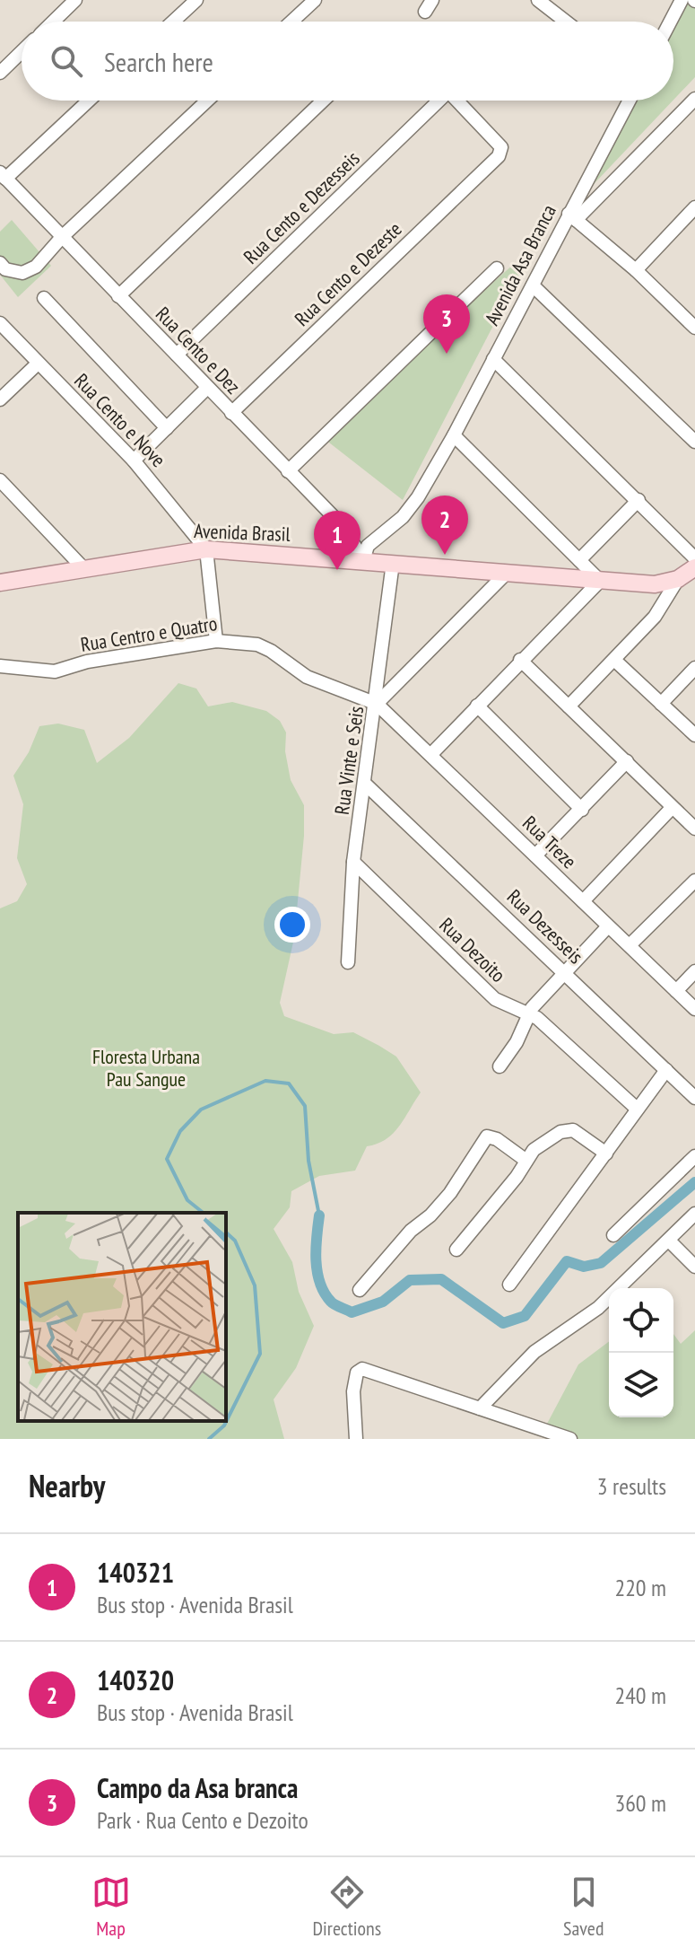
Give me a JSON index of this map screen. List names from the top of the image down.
{
  "streets": {
    "main road": ["Avenida Brasil"],
    "street": [
      "Rua Cento e Dezesseis",
      "Avenida Asa Branca",
      "Rua Cento e Dezeste",
      "Rua Cento e Dez",
      "Rua Cento e Nove",
      "Rua Centro e Quatro",
      "Rua Vinte e Seis",
      "Rua Treze",
      "Rua Dezesseis",
      "Rua Dezoito"
    ]
  },
  "crossings": [
    ["Rua Cento e Dezesseis", "Rua Cento e Dez"],
    ["Avenida Asa Branca", "Rua Cento e Dez"],
    ["Avenida Asa Branca", "Avenida Brasil"],
    ["Rua Cento e Dezeste", "Rua Cento e Dez"],
    ["Rua Cento e Dez", "Avenida Brasil"],
    ["Rua Cento e Nove", "Avenida Brasil"],
    ["Avenida Brasil", "Rua Vinte e Seis"],
    ["Rua Centro e Quatro", "Rua Vinte e Seis"],
    ["Rua Centro e Quatro", "Rua Treze"],
    ["Rua Vinte e Seis", "Rua Treze"],
    ["Rua Vinte e Seis", "Rua Dezesseis"],
    ["Rua Vinte e Seis", "Rua Dezoito"]
  ],
  "parks": ["Floresta Urbana Pau Sangue"],
  "page": {
    "search": "Search here",
    "pins": ["3", "2", "1"],
    "heading": ["Nearby", "3 results"],
    "list": [
      {
        "mark": "1",
        "name": "140321",
        "note": "Bus stop · Avenida Brasil",
        "value": "220 m"
      },
      {
        "mark": "2",
        "name": "140320",
        "note": "Bus stop · Avenida Brasil",
        "value": "240 m"
      },
      {
        "mark": "3",
        "name": "Campo da Asa branca",
        "note": "Park · Rua Cento e Dezoito",
        "value": "360 m"
      }
    ],
    "nav": ["Map", "Directions", "Saved"]
  }
}
